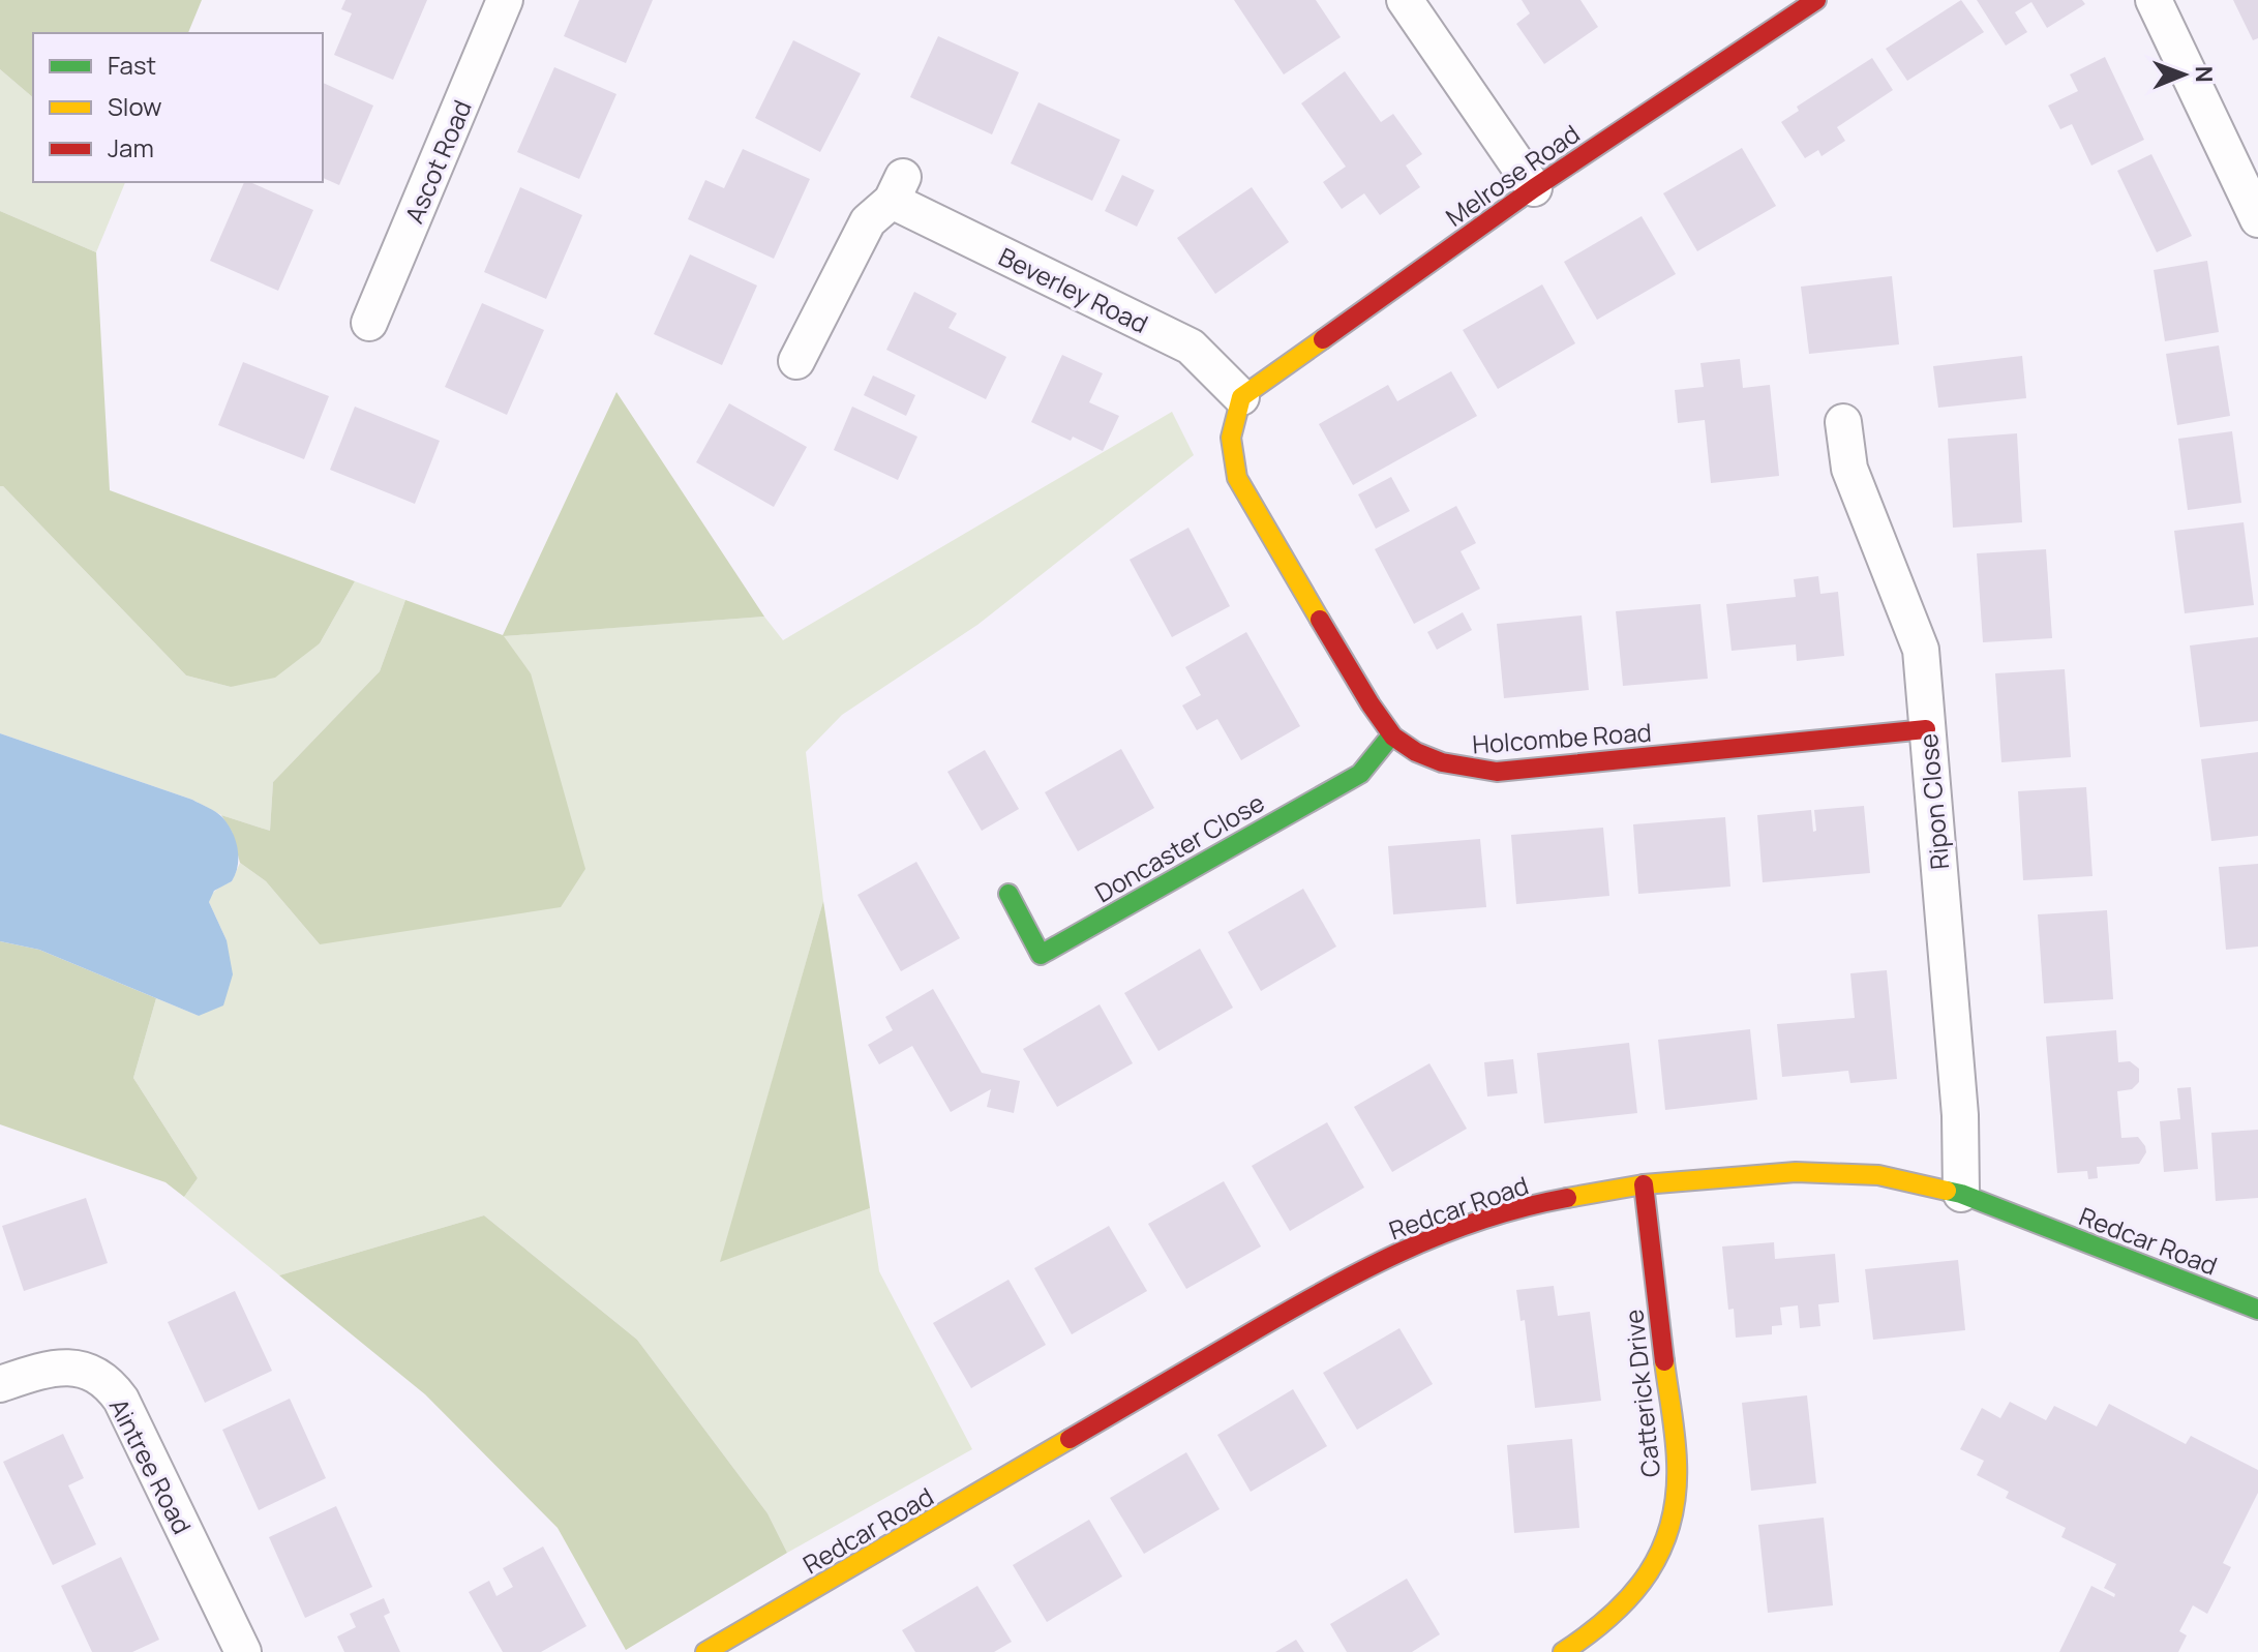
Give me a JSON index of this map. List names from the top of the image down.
{
  "streets": {
    "street": [
      "Ascot Road",
      "Melrose Road",
      "Beverley Road",
      "Holcombe Road",
      "Ripon Close",
      "Doncaster Close",
      "Redcar Road",
      "Catterick Drive",
      "Aintree Road"
    ]
  },
  "crossings": [
    ["Melrose Road", "Beverley Road"],
    ["Melrose Road", "Holcombe Road"],
    ["Beverley Road", "Holcombe Road"],
    ["Holcombe Road", "Ripon Close"],
    ["Holcombe Road", "Doncaster Close"],
    ["Ripon Close", "Redcar Road"],
    ["Redcar Road", "Catterick Drive"]
  ],
  "legend": ["Fast", "Slow", "Jam"],
  "north": "right"
}
